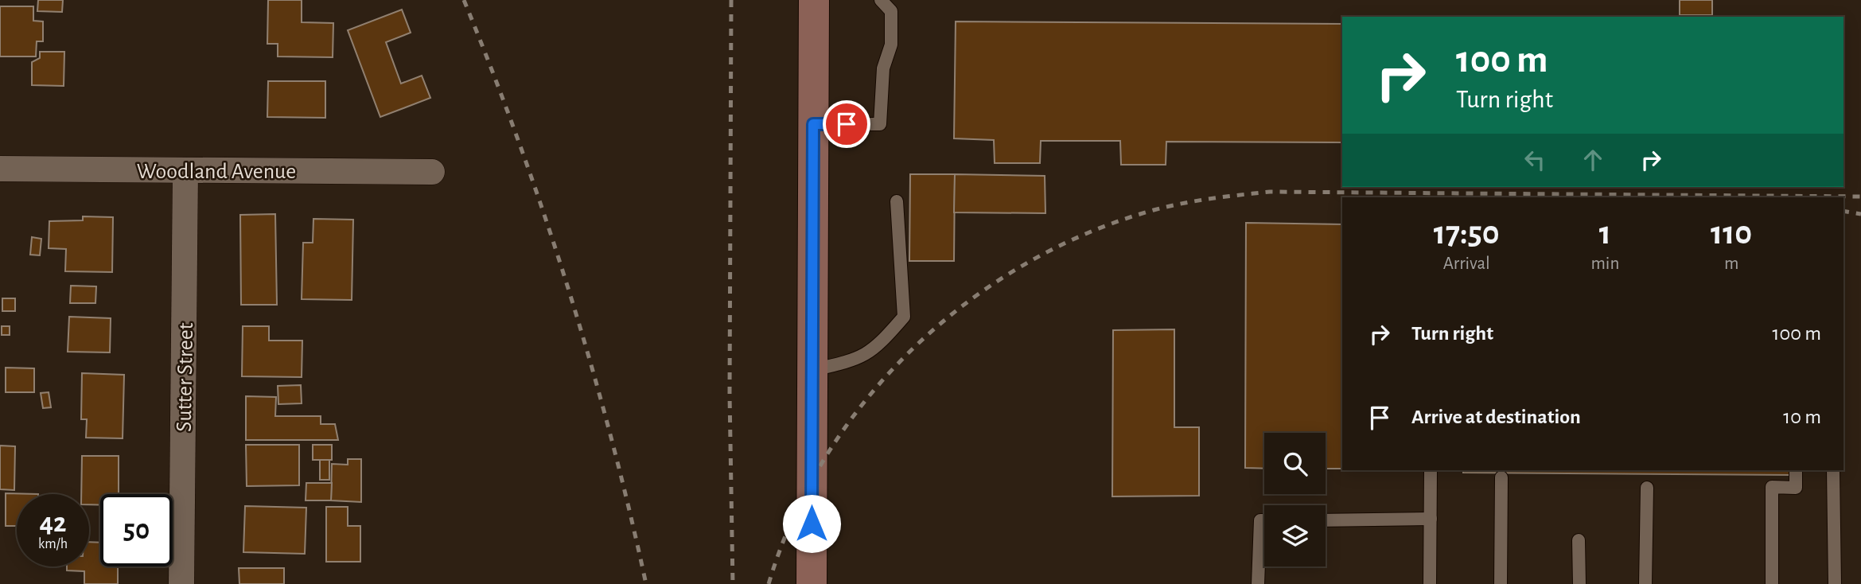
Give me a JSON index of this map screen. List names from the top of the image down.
{
  "streets": {
    "street": ["Woodland Avenue", "Sutter Street"]
  },
  "crossings": [
    ["Woodland Avenue", "Sutter Street"]
  ],
  "page": {
    "turn": ["100 m", "Turn right"],
    "eta": [
      "17:50",
      "Arrival",
      "1",
      "min",
      "110",
      "m"
    ],
    "list": [
      {
        "name": "Turn right",
        "value": "100 m"
      },
      {
        "name": "Arrive at destination",
        "value": "10 m"
      }
    ],
    "speed": "42 km/h",
    "limit": "50"
  }
}
